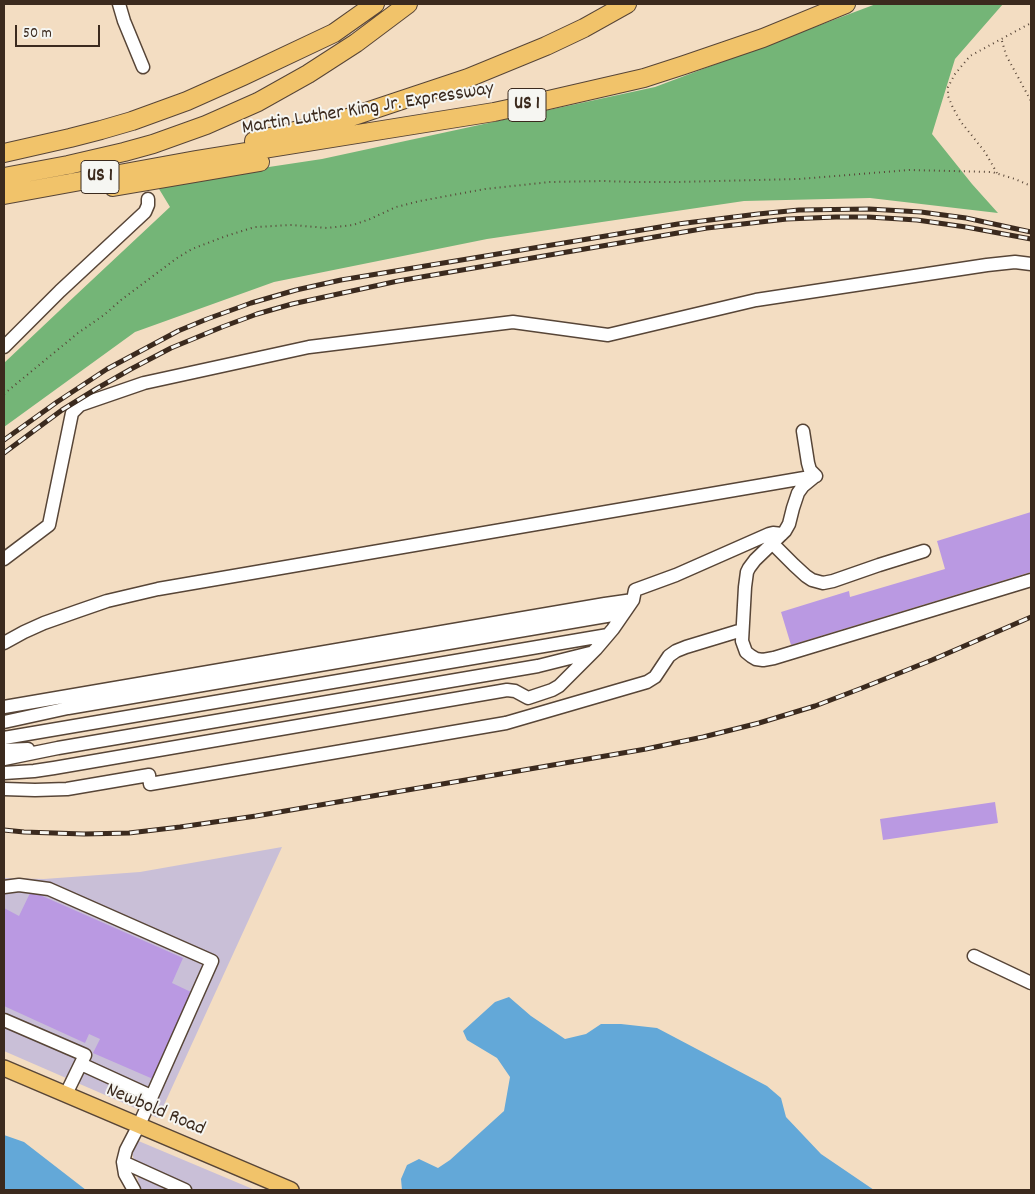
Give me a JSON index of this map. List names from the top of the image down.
{
  "streets": {
    "highway": ["US 1", "Martin Luther King Jr. Expressway"],
    "main road": ["Newbold Road"]
  },
  "scale_bar": "50 m"
}
